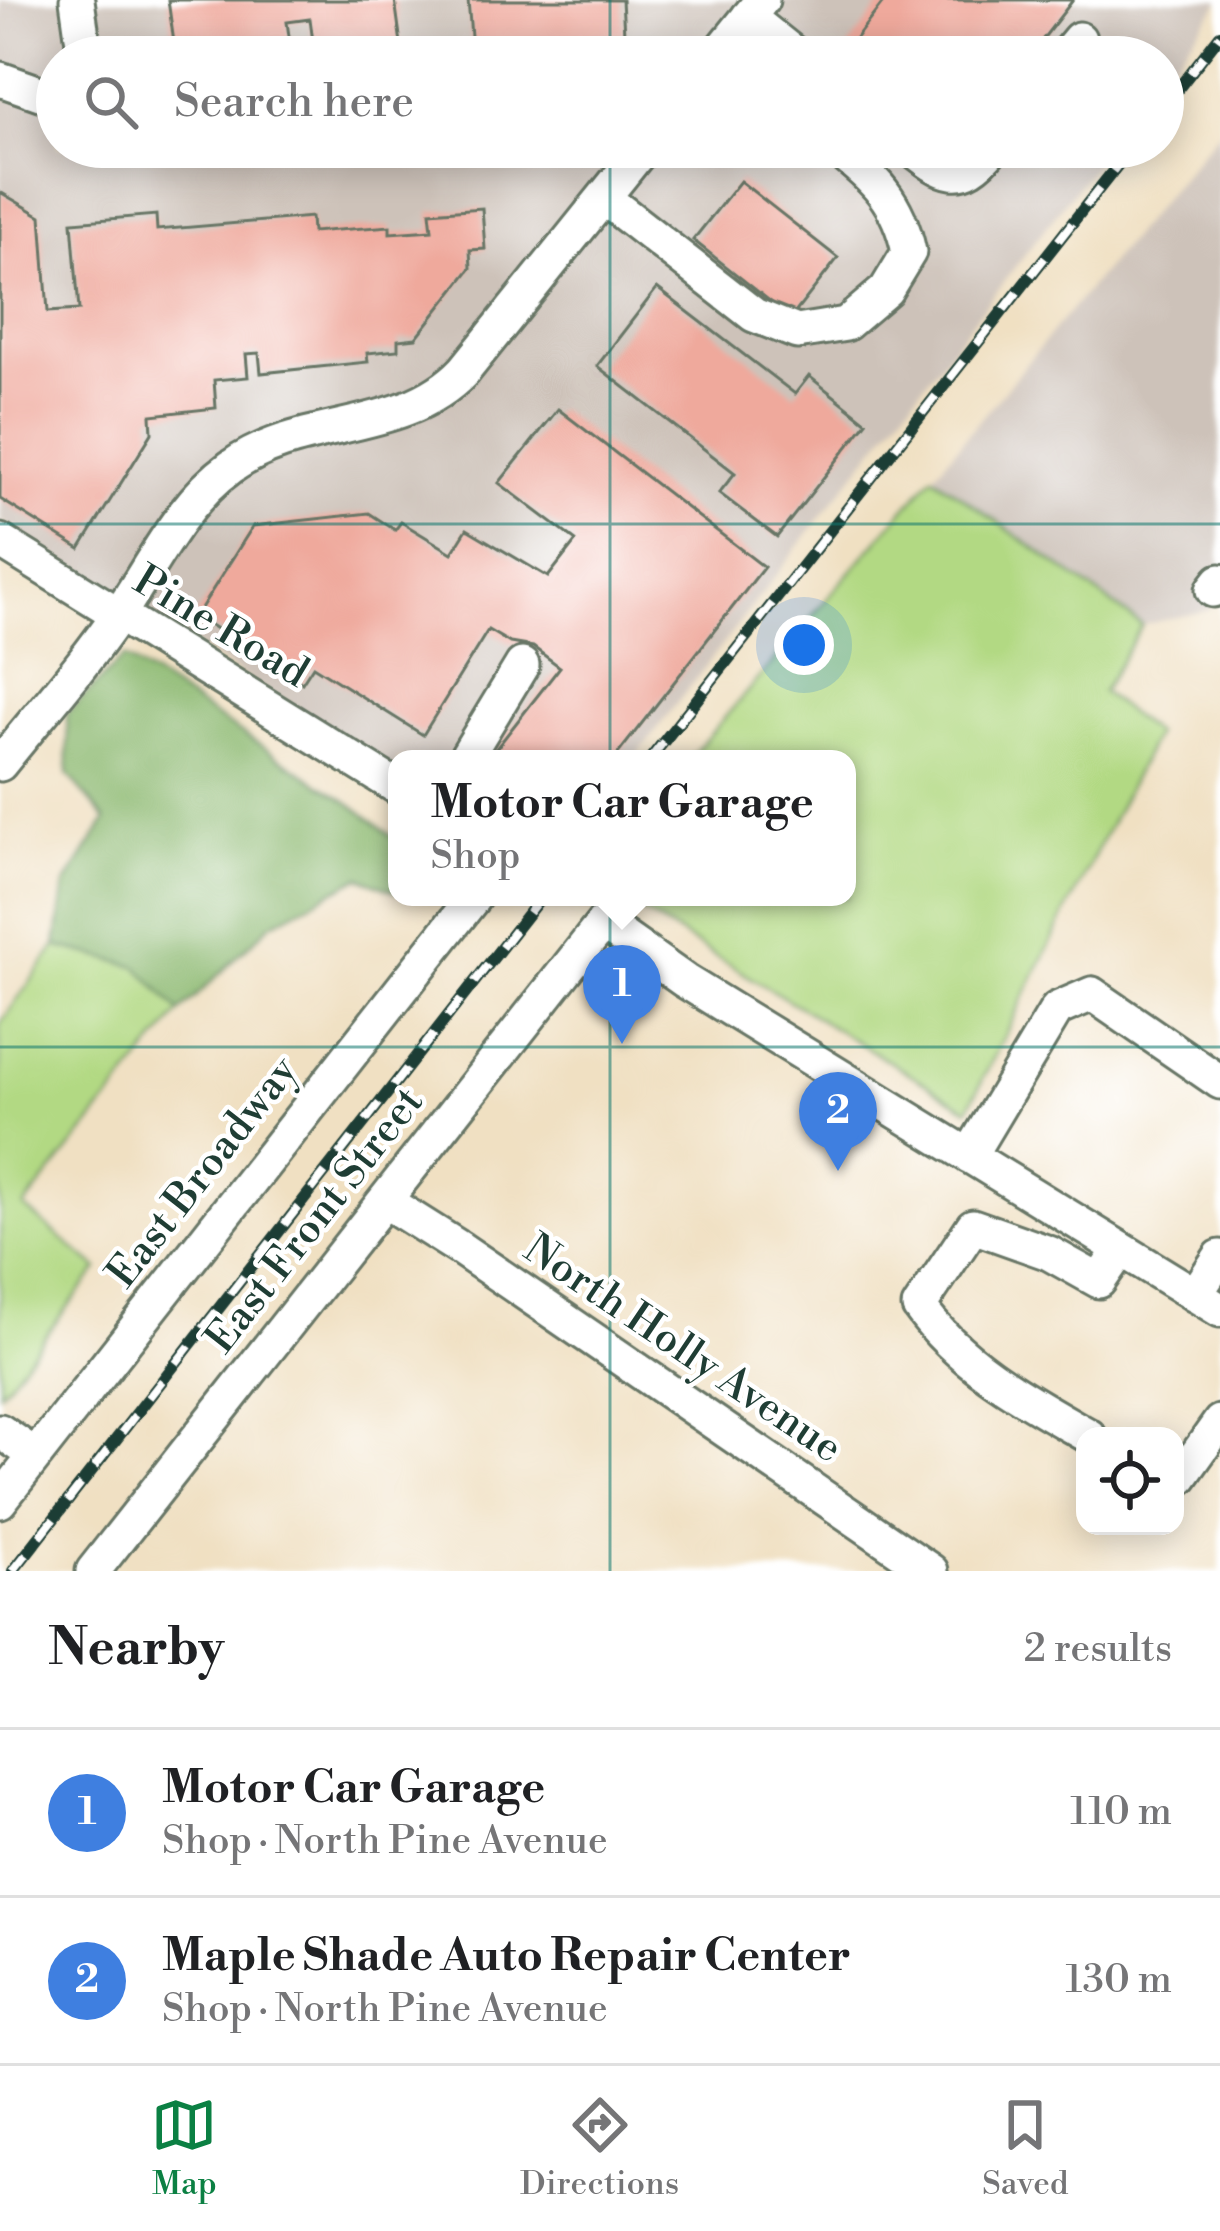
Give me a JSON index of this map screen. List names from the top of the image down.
{
  "streets": {
    "street": [
      "Pine Road",
      "East Broadway",
      "East Front Street",
      "North Holly Avenue"
    ]
  },
  "crossings": [
    ["East Front Street", "North Holly Avenue"]
  ],
  "page": {
    "search": "Search here",
    "popup": ["Motor Car Garage", "Shop"],
    "pins": ["1", "2"],
    "heading": ["Nearby", "2 results"],
    "list": [
      {
        "mark": "1",
        "name": "Motor Car Garage",
        "note": "Shop · North Pine Avenue",
        "value": "110 m"
      },
      {
        "mark": "2",
        "name": "Maple Shade Auto Repair Center",
        "note": "Shop · North Pine Avenue",
        "value": "130 m"
      }
    ],
    "nav": ["Map", "Directions", "Saved"]
  }
}
